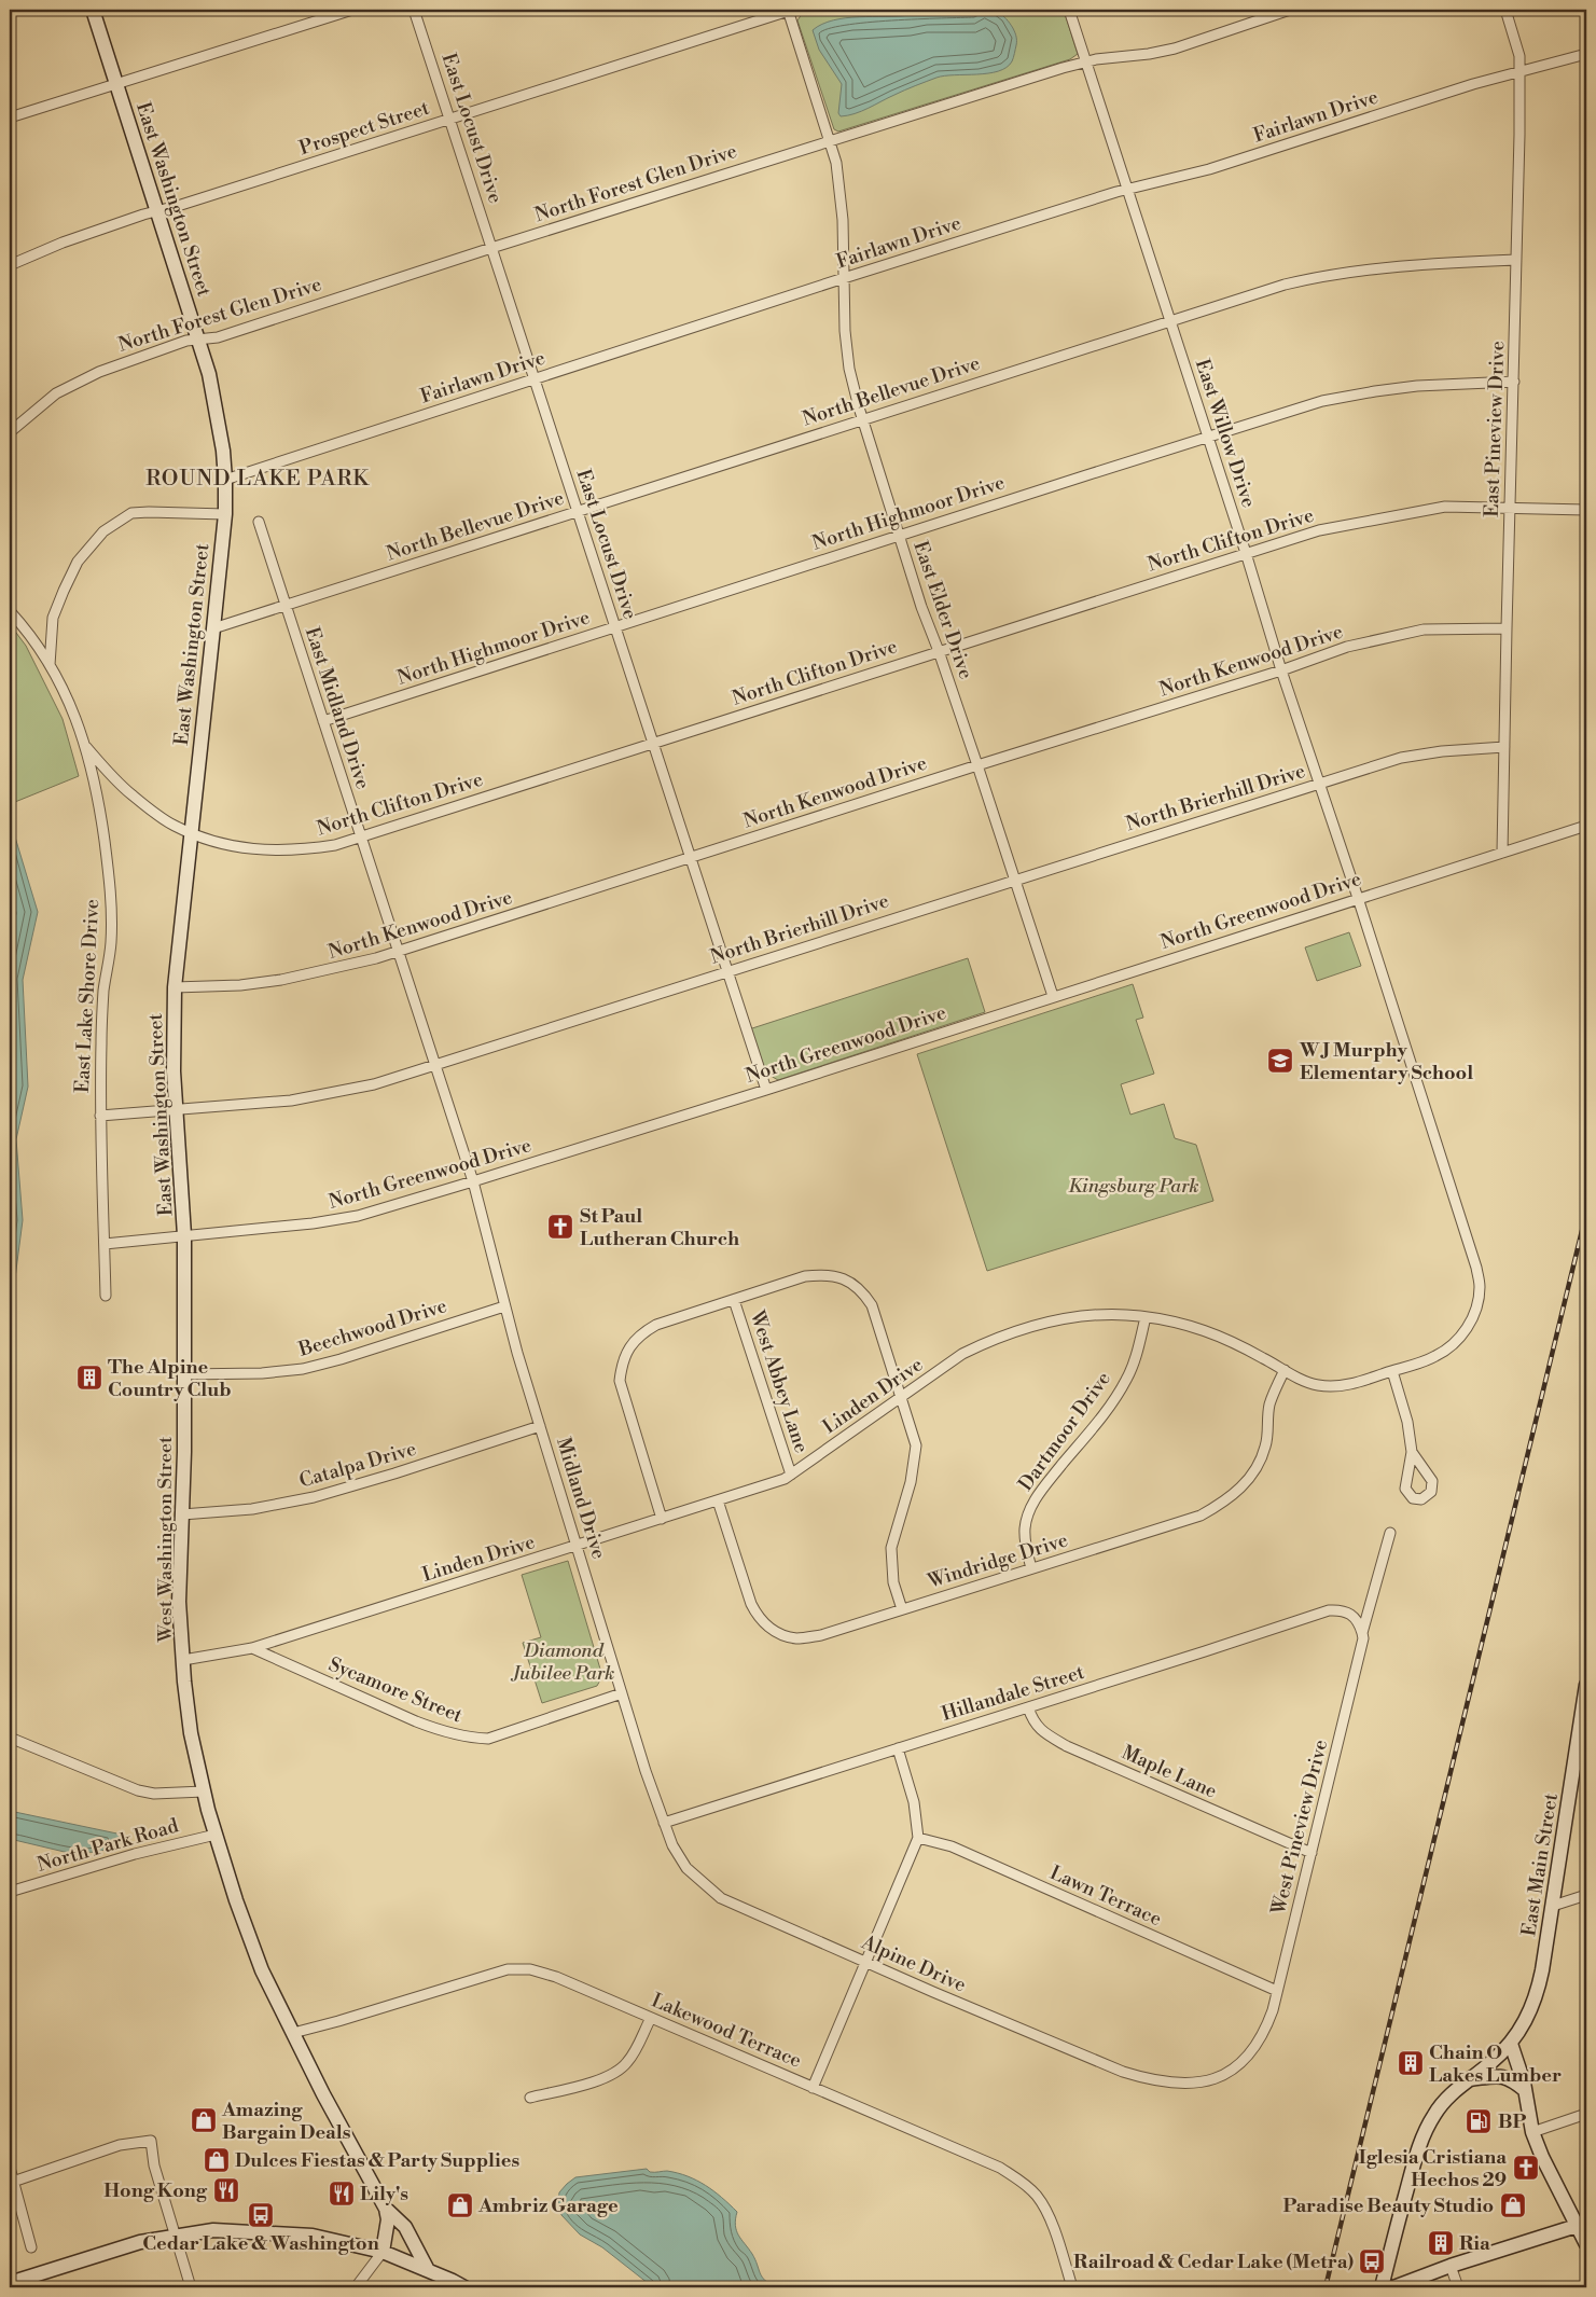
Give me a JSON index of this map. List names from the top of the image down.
{
  "streets": {
    "main road": ["East Washington Street", "West Washington Street", "East Main Street"],
    "street": [
      "Fairlawn Drive",
      "Prospect Street",
      "East Locust Drive",
      "North Forest Glen Drive",
      "North Bellevue Drive",
      "East Pineview Drive",
      "East Willow Drive",
      "North Highmoor Drive",
      "North Clifton Drive",
      "East Elder Drive",
      "North Kenwood Drive",
      "East Midland Drive",
      "North Brierhill Drive",
      "North Greenwood Drive",
      "East Lake Shore Drive",
      "Beechwood Drive",
      "West Abbey Lane",
      "Linden Drive",
      "Dartmoor Drive",
      "Catalpa Drive",
      "Midland Drive",
      "Windridge Drive",
      "Sycamore Street",
      "Hillandale Street",
      "Maple Lane",
      "West Pineview Drive",
      "North Park Road",
      "Lawn Terrace",
      "Alpine Drive",
      "Lakewood Terrace"
    ]
  },
  "crossings": [
    ["Fairlawn Drive", "East Locust Drive"],
    ["Fairlawn Drive", "East Washington Street"],
    ["Fairlawn Drive", "East Pineview Drive"],
    ["Fairlawn Drive", "East Willow Drive"],
    ["Fairlawn Drive", "East Elder Drive"],
    ["Prospect Street", "East Locust Drive"],
    ["Prospect Street", "East Washington Street"],
    ["Prospect Street", "East Elder Drive"],
    ["East Locust Drive", "North Forest Glen Drive"],
    ["East Locust Drive", "North Bellevue Drive"],
    ["East Locust Drive", "North Highmoor Drive"],
    ["East Locust Drive", "North Clifton Drive"],
    ["East Locust Drive", "North Kenwood Drive"],
    ["East Locust Drive", "North Brierhill Drive"],
    ["East Locust Drive", "North Greenwood Drive"],
    ["North Forest Glen Drive", "East Washington Street"],
    ["North Forest Glen Drive", "East Willow Drive"],
    ["North Forest Glen Drive", "East Elder Drive"],
    ["East Washington Street", "North Bellevue Drive"],
    ["East Washington Street", "North Clifton Drive"],
    ["East Washington Street", "North Kenwood Drive"],
    ["East Washington Street", "North Brierhill Drive"],
    ["East Washington Street", "North Greenwood Drive"],
    ["East Washington Street", "West Washington Street"],
    ["North Bellevue Drive", "East Pineview Drive"],
    ["North Bellevue Drive", "East Willow Drive"],
    ["North Bellevue Drive", "East Elder Drive"],
    ["North Bellevue Drive", "East Midland Drive"],
    ["East Pineview Drive", "North Highmoor Drive"],
    ["East Pineview Drive", "North Clifton Drive"],
    ["East Pineview Drive", "North Kenwood Drive"],
    ["East Pineview Drive", "North Brierhill Drive"],
    ["East Pineview Drive", "North Greenwood Drive"],
    ["East Willow Drive", "North Highmoor Drive"],
    ["East Willow Drive", "North Clifton Drive"],
    ["East Willow Drive", "North Kenwood Drive"],
    ["East Willow Drive", "North Brierhill Drive"],
    ["East Willow Drive", "North Greenwood Drive"],
    ["East Willow Drive", "Linden Drive"],
    ["North Highmoor Drive", "East Elder Drive"],
    ["North Highmoor Drive", "East Midland Drive"],
    ["North Clifton Drive", "East Elder Drive"],
    ["North Clifton Drive", "East Midland Drive"],
    ["North Clifton Drive", "East Lake Shore Drive"],
    ["East Elder Drive", "North Kenwood Drive"],
    ["East Elder Drive", "North Brierhill Drive"],
    ["East Elder Drive", "North Greenwood Drive"],
    ["North Kenwood Drive", "East Midland Drive"],
    ["East Midland Drive", "North Brierhill Drive"],
    ["East Midland Drive", "North Greenwood Drive"],
    ["East Midland Drive", "Midland Drive"],
    ["North Brierhill Drive", "East Lake Shore Drive"],
    ["North Greenwood Drive", "East Lake Shore Drive"],
    ["North Greenwood Drive", "Midland Drive"],
    ["Beechwood Drive", "Midland Drive"],
    ["Beechwood Drive", "West Washington Street"],
    ["West Abbey Lane", "Linden Drive"],
    ["Linden Drive", "Dartmoor Drive"],
    ["Linden Drive", "Midland Drive"],
    ["Linden Drive", "West Washington Street"],
    ["Linden Drive", "Windridge Drive"],
    ["Linden Drive", "Sycamore Street"],
    ["Dartmoor Drive", "Windridge Drive"],
    ["Catalpa Drive", "Midland Drive"],
    ["Catalpa Drive", "West Washington Street"],
    ["Midland Drive", "Sycamore Street"],
    ["Midland Drive", "Hillandale Street"],
    ["Midland Drive", "Alpine Drive"],
    ["West Washington Street", "North Park Road"],
    ["West Washington Street", "Lakewood Terrace"],
    ["Hillandale Street", "Maple Lane"],
    ["Hillandale Street", "West Pineview Drive"],
    ["Hillandale Street", "Alpine Drive"],
    ["Maple Lane", "West Pineview Drive"],
    ["West Pineview Drive", "Lawn Terrace"],
    ["West Pineview Drive", "Alpine Drive"]
  ],
  "districts": ["ROUND LAKE PARK"],
  "parks": ["Kingsburg Park", "Diamond Jubilee Park"],
  "places": {
    "school or university": ["W J Murphy Elementary School"],
    "church": ["St Paul Lutheran Church", "Iglesia Cristiana Hechos 29"],
    "building": ["The Alpine Country Club", "Chain O Lakes Lumber", "Ria"],
    "shop": [
      "Amazing Bargain Deals",
      "Dulces Fiestas & Party Supplies",
      "Ambriz Garage",
      "Paradise Beauty Studio"
    ],
    "fuel station": ["BP"],
    "restaurant": ["Hong Kong", "Lily's"],
    "bus stop": ["Cedar Lake & Washington", "Railroad & Cedar Lake (Metra)"]
  }
}
